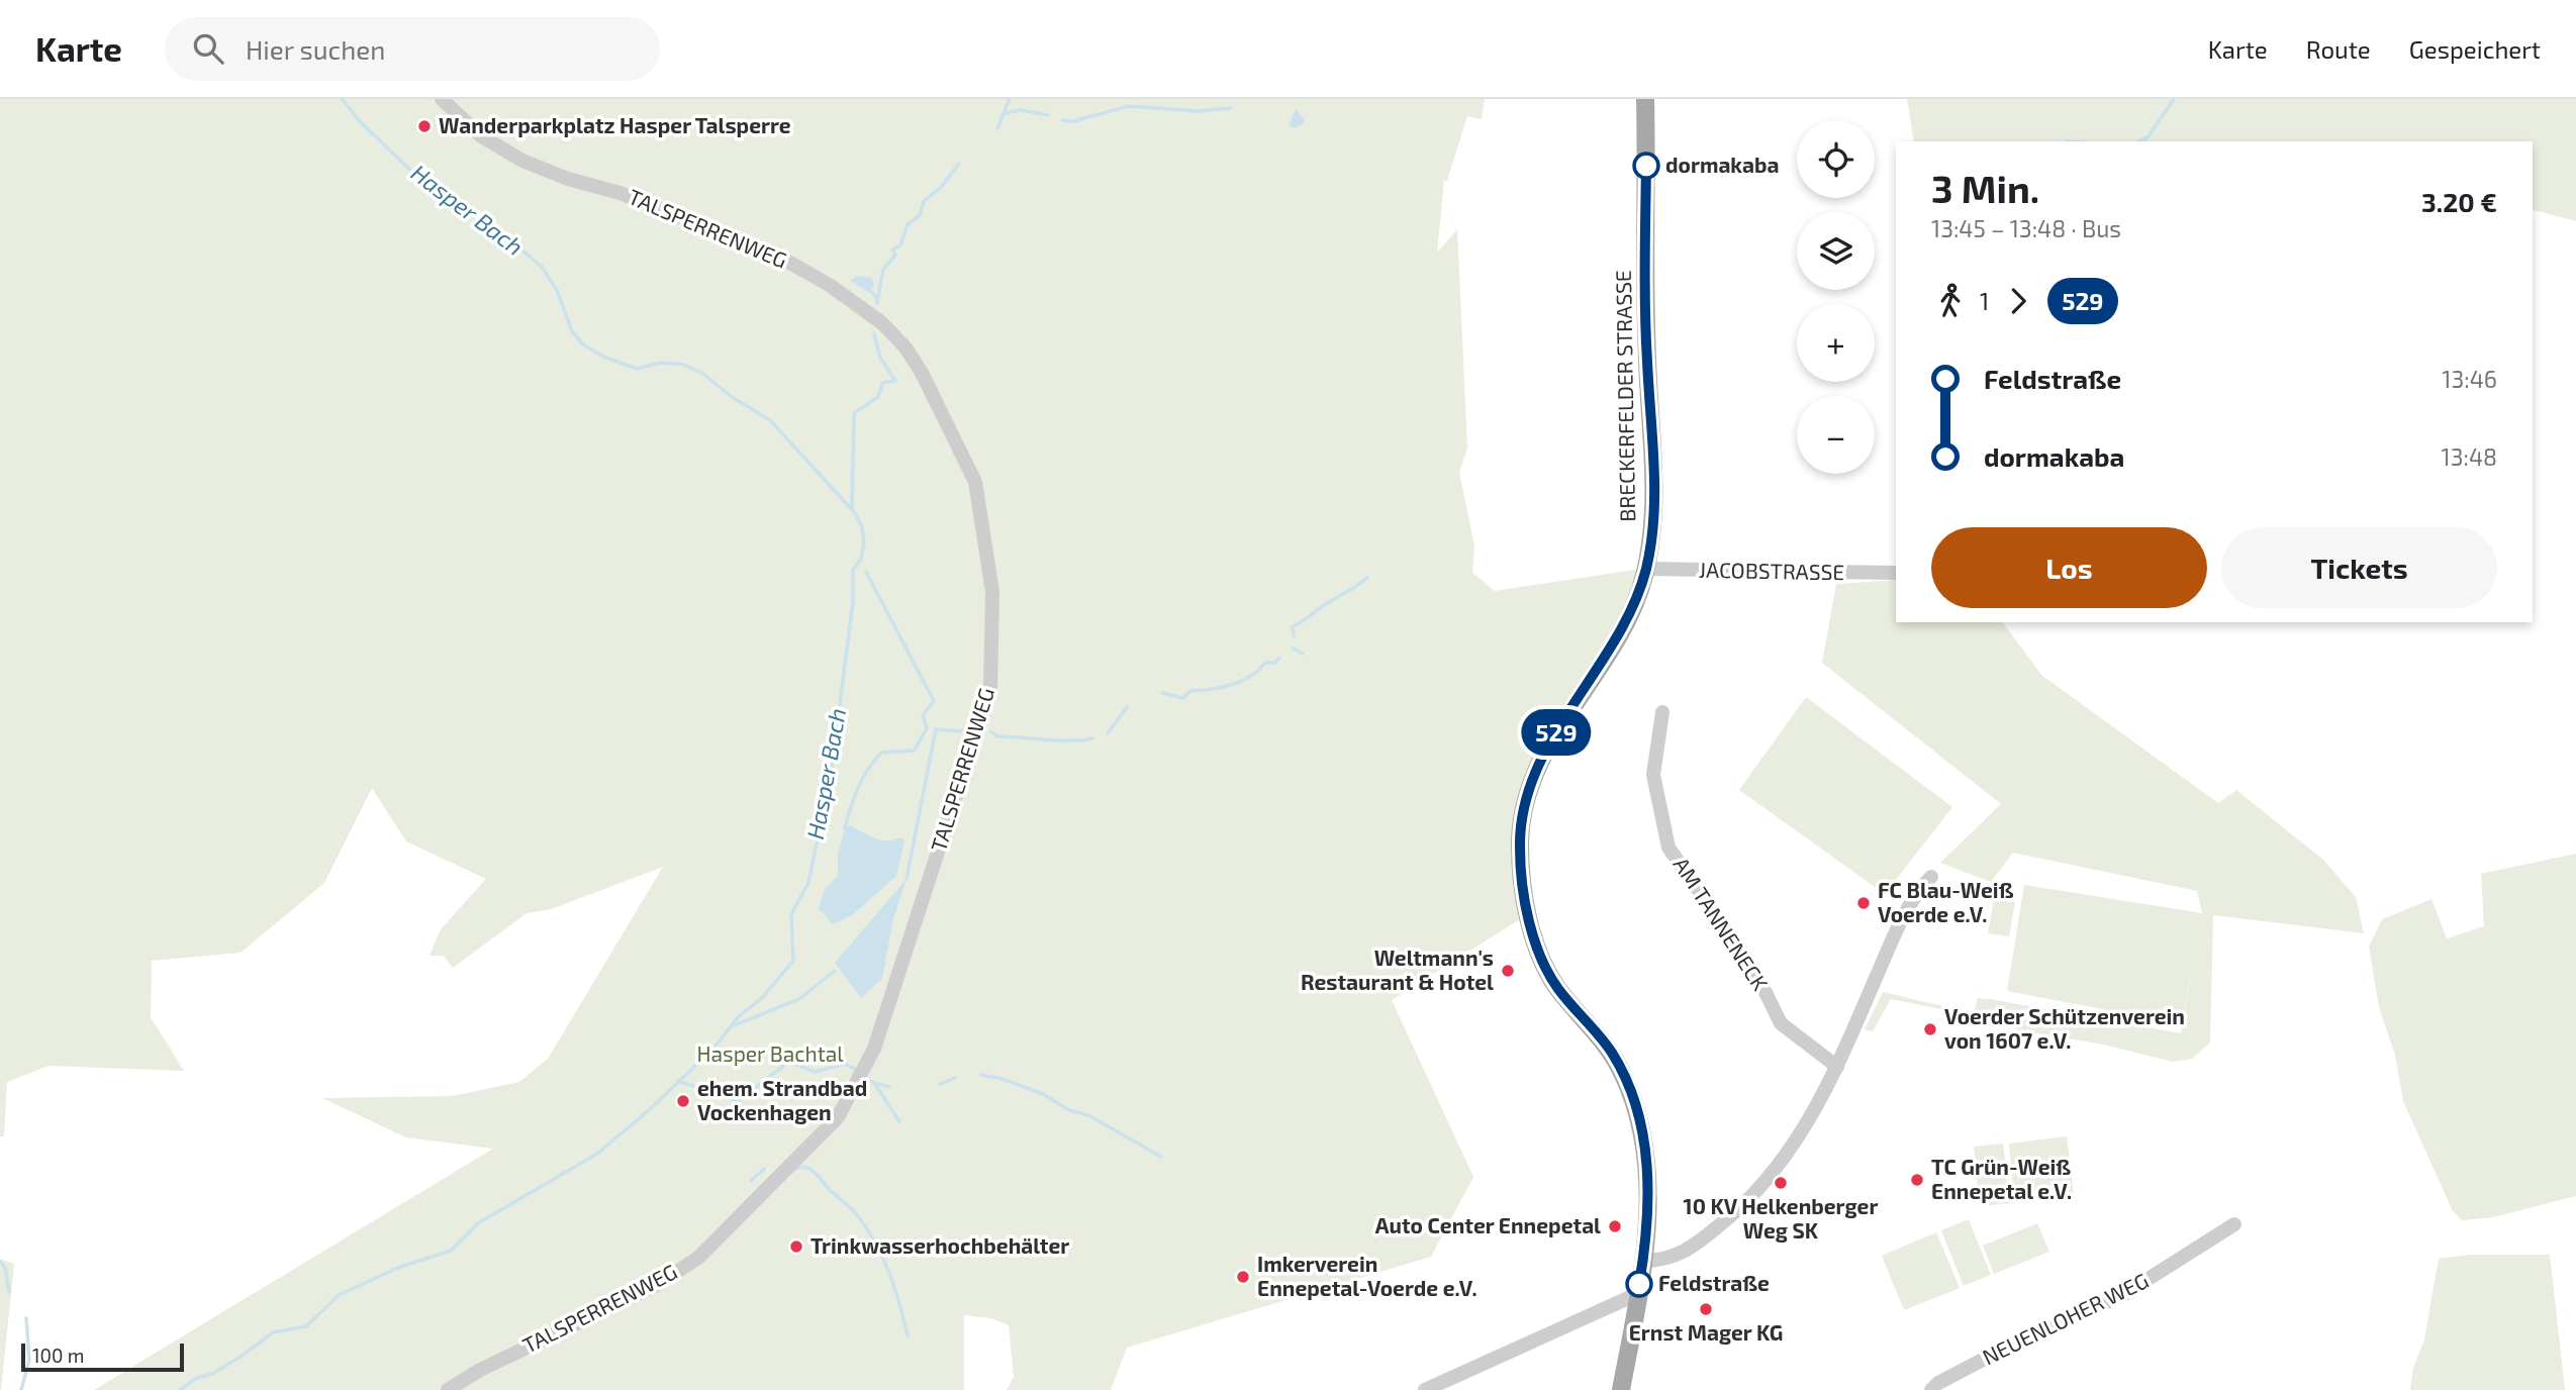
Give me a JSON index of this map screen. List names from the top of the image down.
{
  "streets": {
    "main road": ["BRECKERFELDER STRASSE"],
    "street": [
      "TALSPERRENWEG",
      "JACOBSTRASSE",
      "AM TANNENECK",
      "NEUENLOHER WEG"
    ]
  },
  "crossings": [
    ["BRECKERFELDER STRASSE", "JACOBSTRASSE"]
  ],
  "water": ["Hasper Bach"],
  "parks": ["Hasper Bachtal"],
  "places": [
    "Wanderparkplatz Hasper Talsperre",
    "dormakaba",
    "FC Blau-Weiß Voerde e.V.",
    "Weltmann's Restaurant & Hotel",
    "Voerder Schützenverein von 1607 e.V.",
    "ehem. Strandbad Vockenhagen",
    "TC Grün-Weiß Ennepetal e.V.",
    "10 KV Helkenberger Weg SK",
    "Auto Center Ennepetal",
    "Trinkwasserhochbehälter",
    "Imkerverein Ennepetal-Voerde e.V.",
    "Feldstraße",
    "Ernst Mager KG"
  ],
  "lines": ["bus line 529"],
  "scale_bar": "100 m",
  "page": {
    "header": "Karte",
    "search": "Hier suchen",
    "nav": ["Karte", "Route", "Gespeichert"],
    "on_map": "529",
    "map_buttons": ["+", "−"],
    "heading": ["3 Min.", "13:45 – 13:48 · Bus", "3.20 €"],
    "legs": ["1", "529"],
    "list": [
      {
        "name": "Feldstraße",
        "value": "13:46"
      },
      {
        "name": "dormakaba",
        "value": "13:48"
      }
    ],
    "buttons": ["Los", "Tickets"],
    "scale": "100 m"
  }
}
